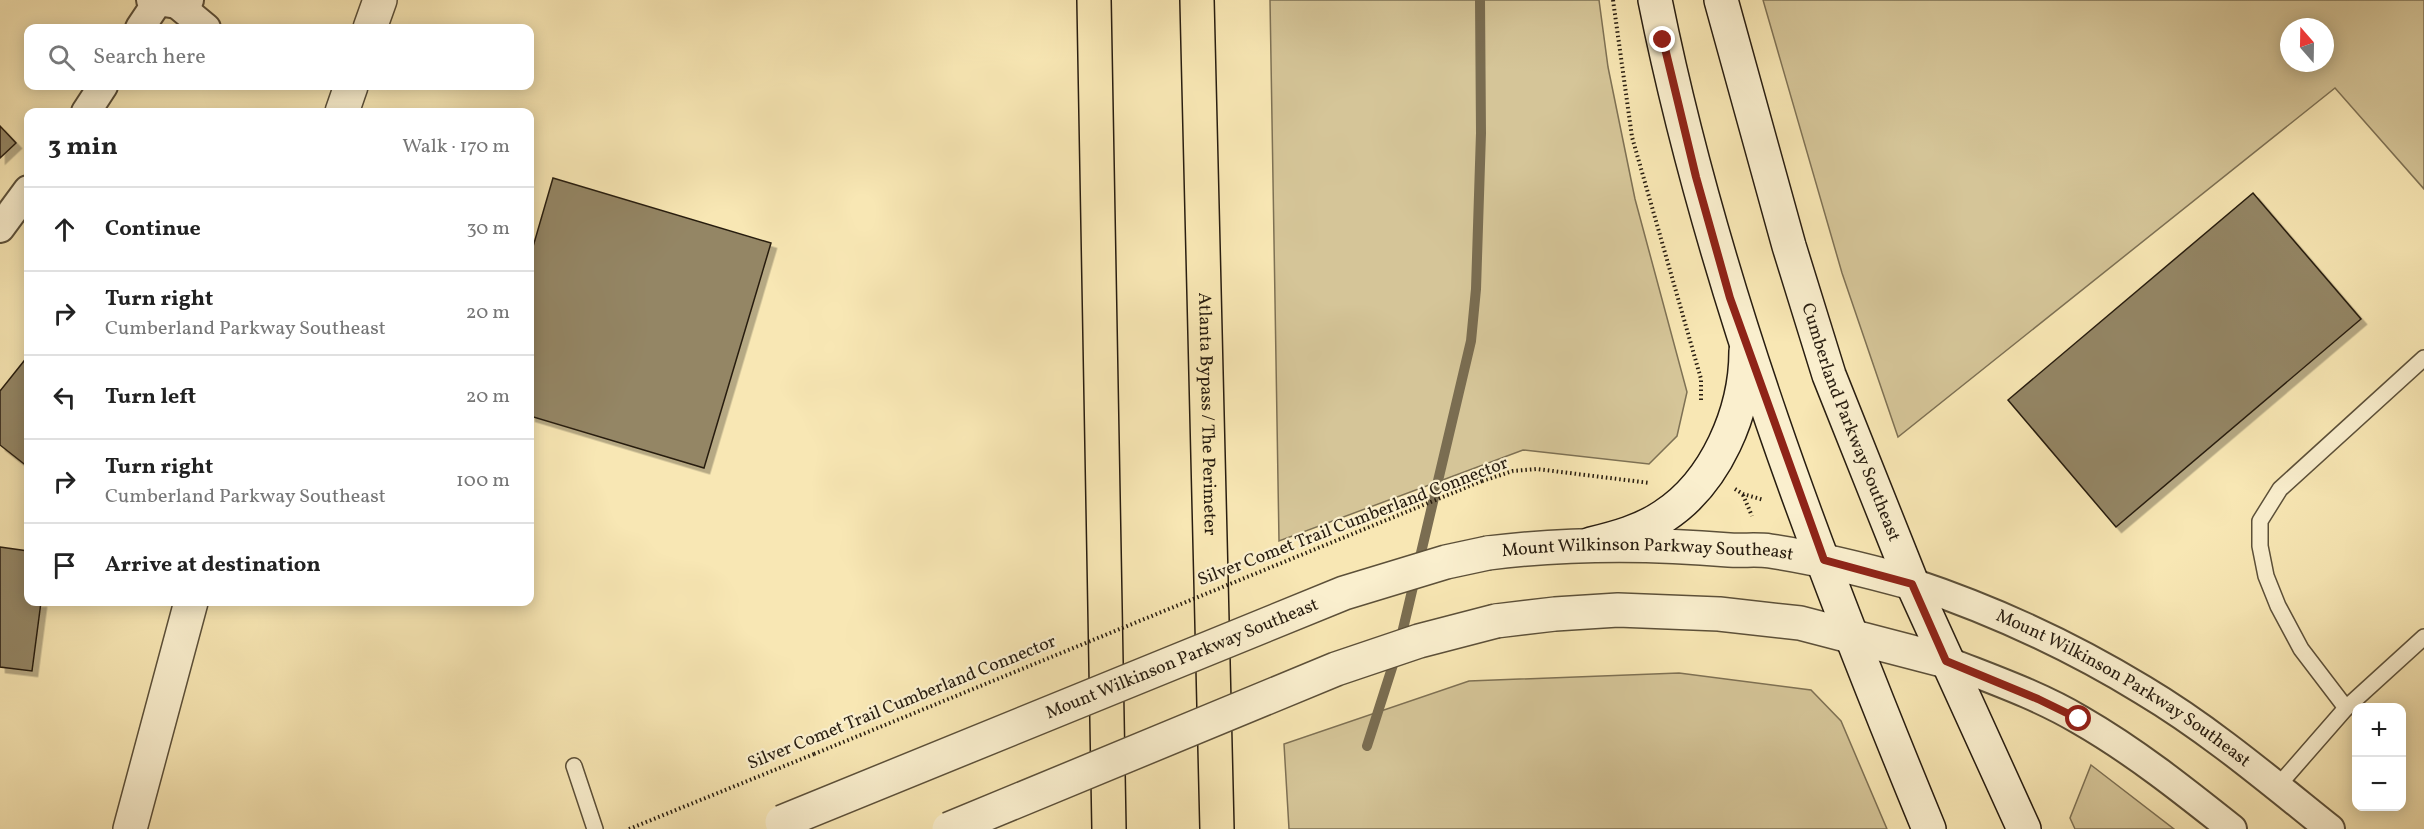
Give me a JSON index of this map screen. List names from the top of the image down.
{
  "streets": {
    "highway": ["Atlanta Bypass / The Perimeter"],
    "street": ["Cumberland Parkway Southeast", "Mount Wilkinson Parkway Southeast"],
    "path": ["Silver Comet Trail Cumberland Connector"]
  },
  "crossings": [
    ["Cumberland Parkway Southeast", "Mount Wilkinson Parkway Southeast"]
  ],
  "north": "top",
  "page": {
    "search": "Search here",
    "heading": ["3 min", "Walk · 170 m"],
    "list": [
      ["Continue", "30 m"],
      ["Turn right", "Cumberland Parkway Southeast", "20 m"],
      ["Turn left", "20 m"],
      ["Turn right", "Cumberland Parkway Southeast", "100 m"],
      "Arrive at destination"
    ],
    "map_buttons": ["+", "−"]
  }
}
